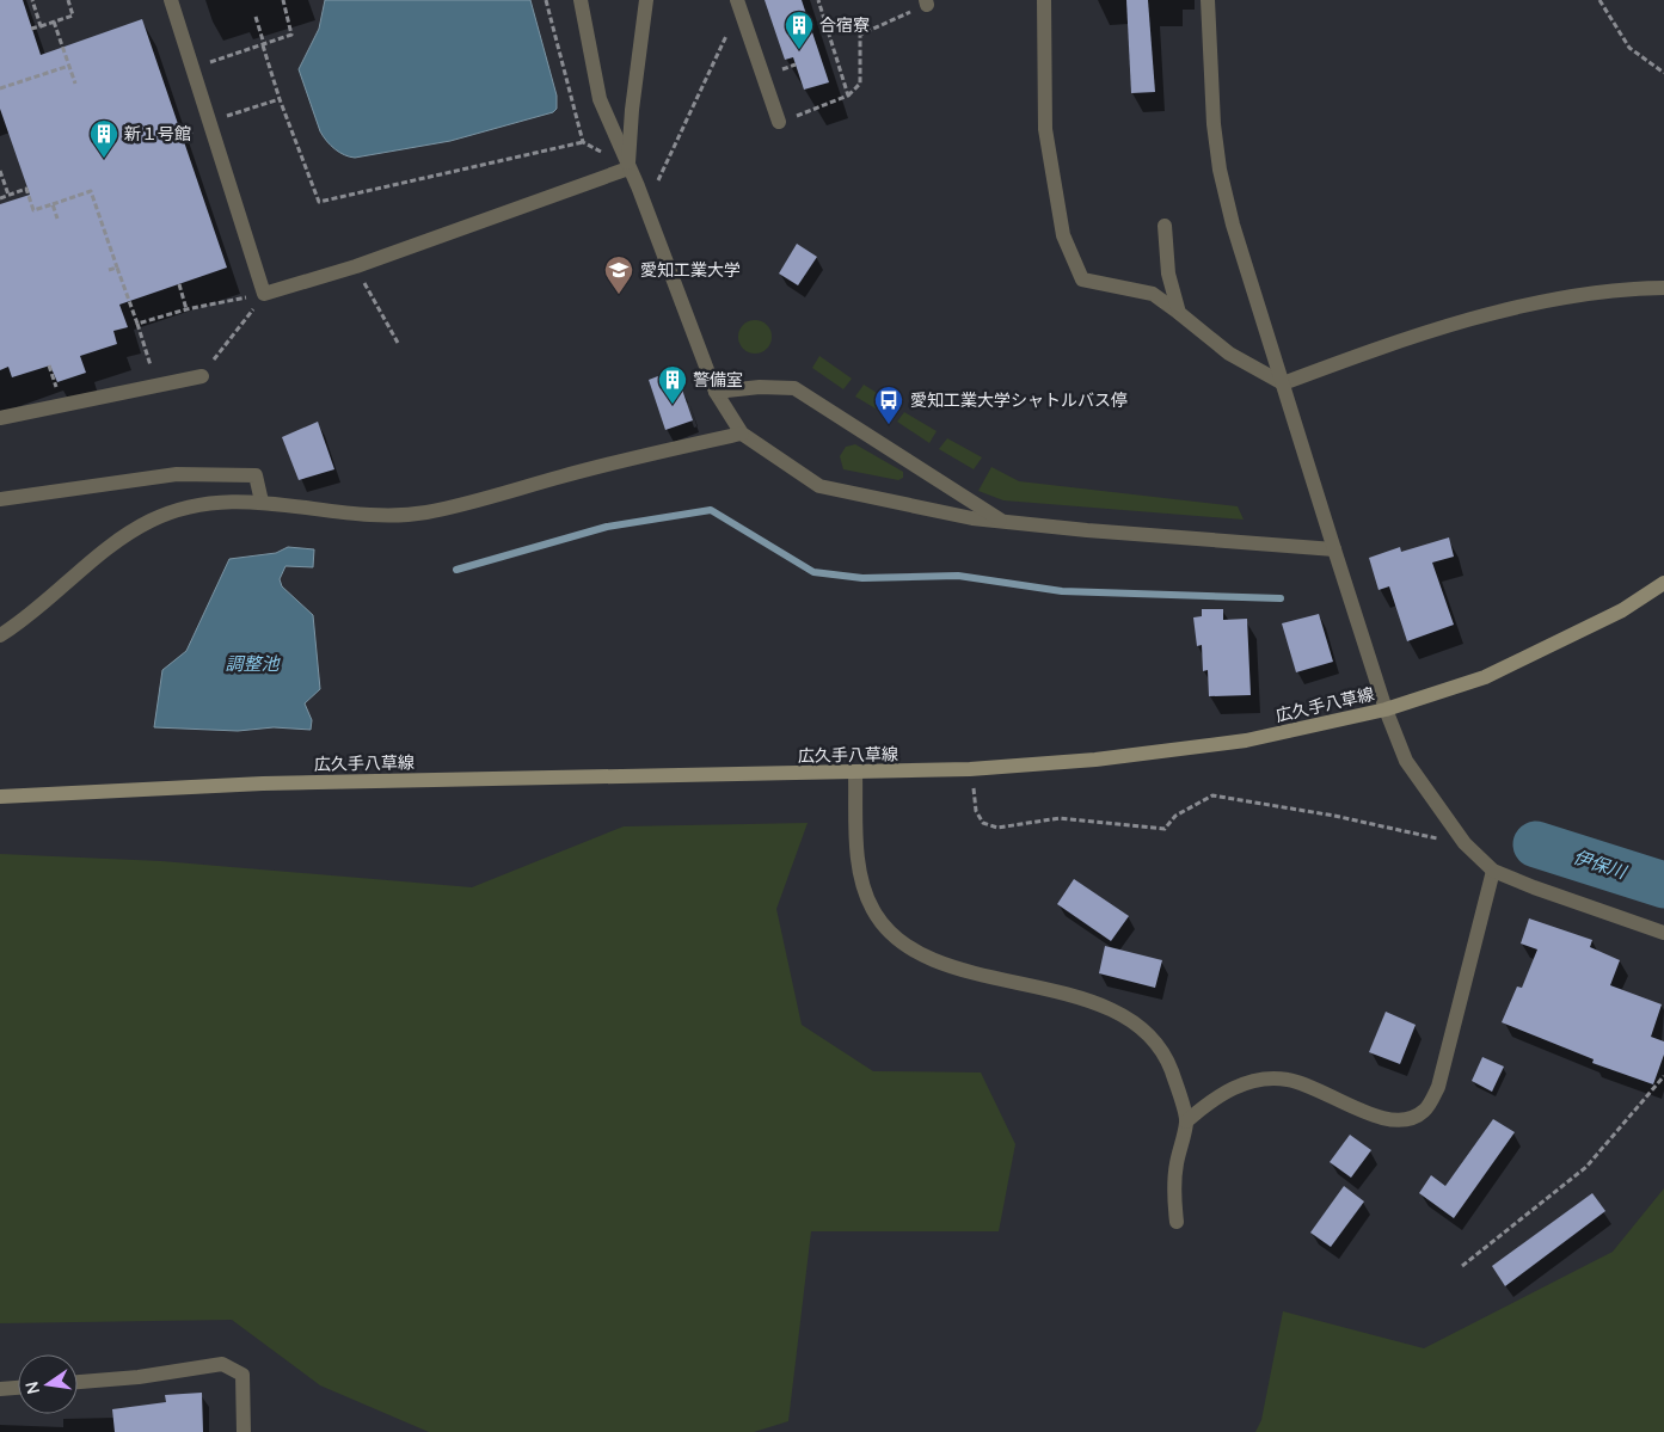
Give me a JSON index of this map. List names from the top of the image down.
{
  "streets": {
    "main road": ["広久手八草線"]
  },
  "water": ["調整池", "伊保川"],
  "places": {
    "building": ["合宿寮", "新１号館", "警備室"],
    "school or university": ["愛知工業大学"],
    "bus stop": ["愛知工業大学シャトルバス停"]
  },
  "north": "left"
}
